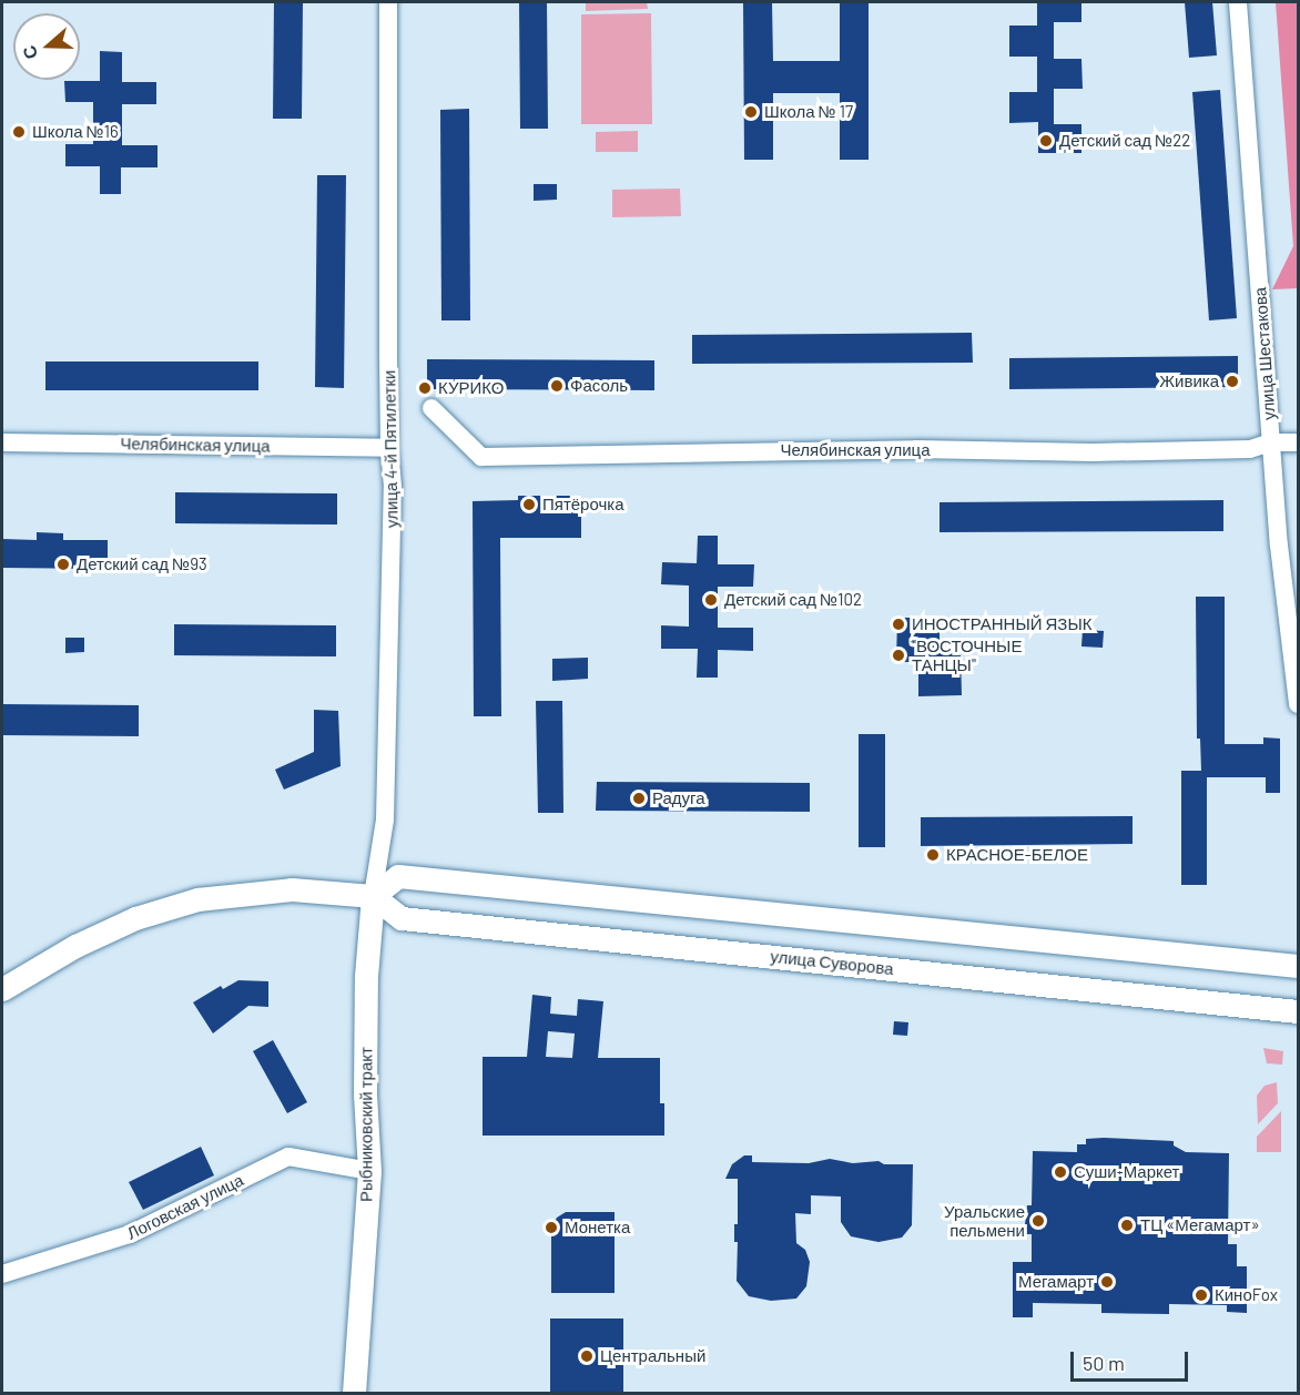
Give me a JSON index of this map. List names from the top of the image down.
{
  "streets": {
    "main road": ["улица Суворова", "Рыбниковский тракт"],
    "street": [
      "улица Шестакова",
      "Челябинская улица",
      "улица 4-й Пятилетки",
      "Логовская улица"
    ]
  },
  "crossings": [
    ["улица Шестакова", "Челябинская улица"],
    ["Челябинская улица", "улица 4-й Пятилетки"],
    ["улица 4-й Пятилетки", "улица Суворова"],
    ["улица 4-й Пятилетки", "Рыбниковский тракт"],
    ["улица Суворова", "Рыбниковский тракт"],
    ["Рыбниковский тракт", "Логовская улица"]
  ],
  "places": [
    "Школа № 17",
    "Школа №16",
    "Детский сад №22",
    "Живика",
    "Фасоль",
    "КУРИКО",
    "Пятёрочка",
    "Детский сад №93",
    "Детский сад №102",
    "ИНОСТРАННЫЙ ЯЗЫК",
    "\"ВОСТОЧНЫЕ ТАНЦЫ\"",
    "Радуга",
    "КРАСНОЕ-БЕЛОЕ",
    "Суши-Маркет",
    "Уральские пельмени",
    "ТЦ «Мегамарт»",
    "Монетка",
    "Мегамарт",
    "КиноFox",
    "Центральный"
  ],
  "scale_bar": "50 m",
  "north": "left"
}
